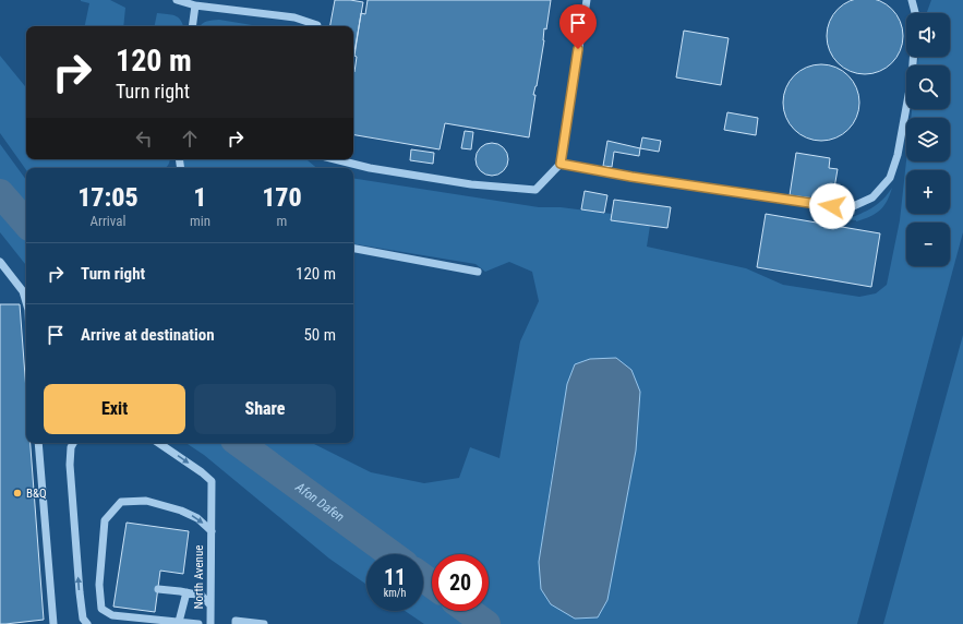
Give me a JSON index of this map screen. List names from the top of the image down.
{
  "streets": {
    "street": ["North Avenue"]
  },
  "one_way": ["North Avenue"],
  "water": ["Afon Dafen"],
  "places": ["B&Q"],
  "page": {
    "map_buttons": ["+", "−"],
    "turn": ["120 m", "Turn right"],
    "eta": [
      "17:05",
      "Arrival",
      "1",
      "min",
      "170",
      "m"
    ],
    "list": [
      {
        "name": "Turn right",
        "value": "120 m"
      },
      {
        "name": "Arrive at destination",
        "value": "50 m"
      }
    ],
    "buttons": ["Exit", "Share"],
    "speed": "11 km/h",
    "limit": "20"
  }
}
